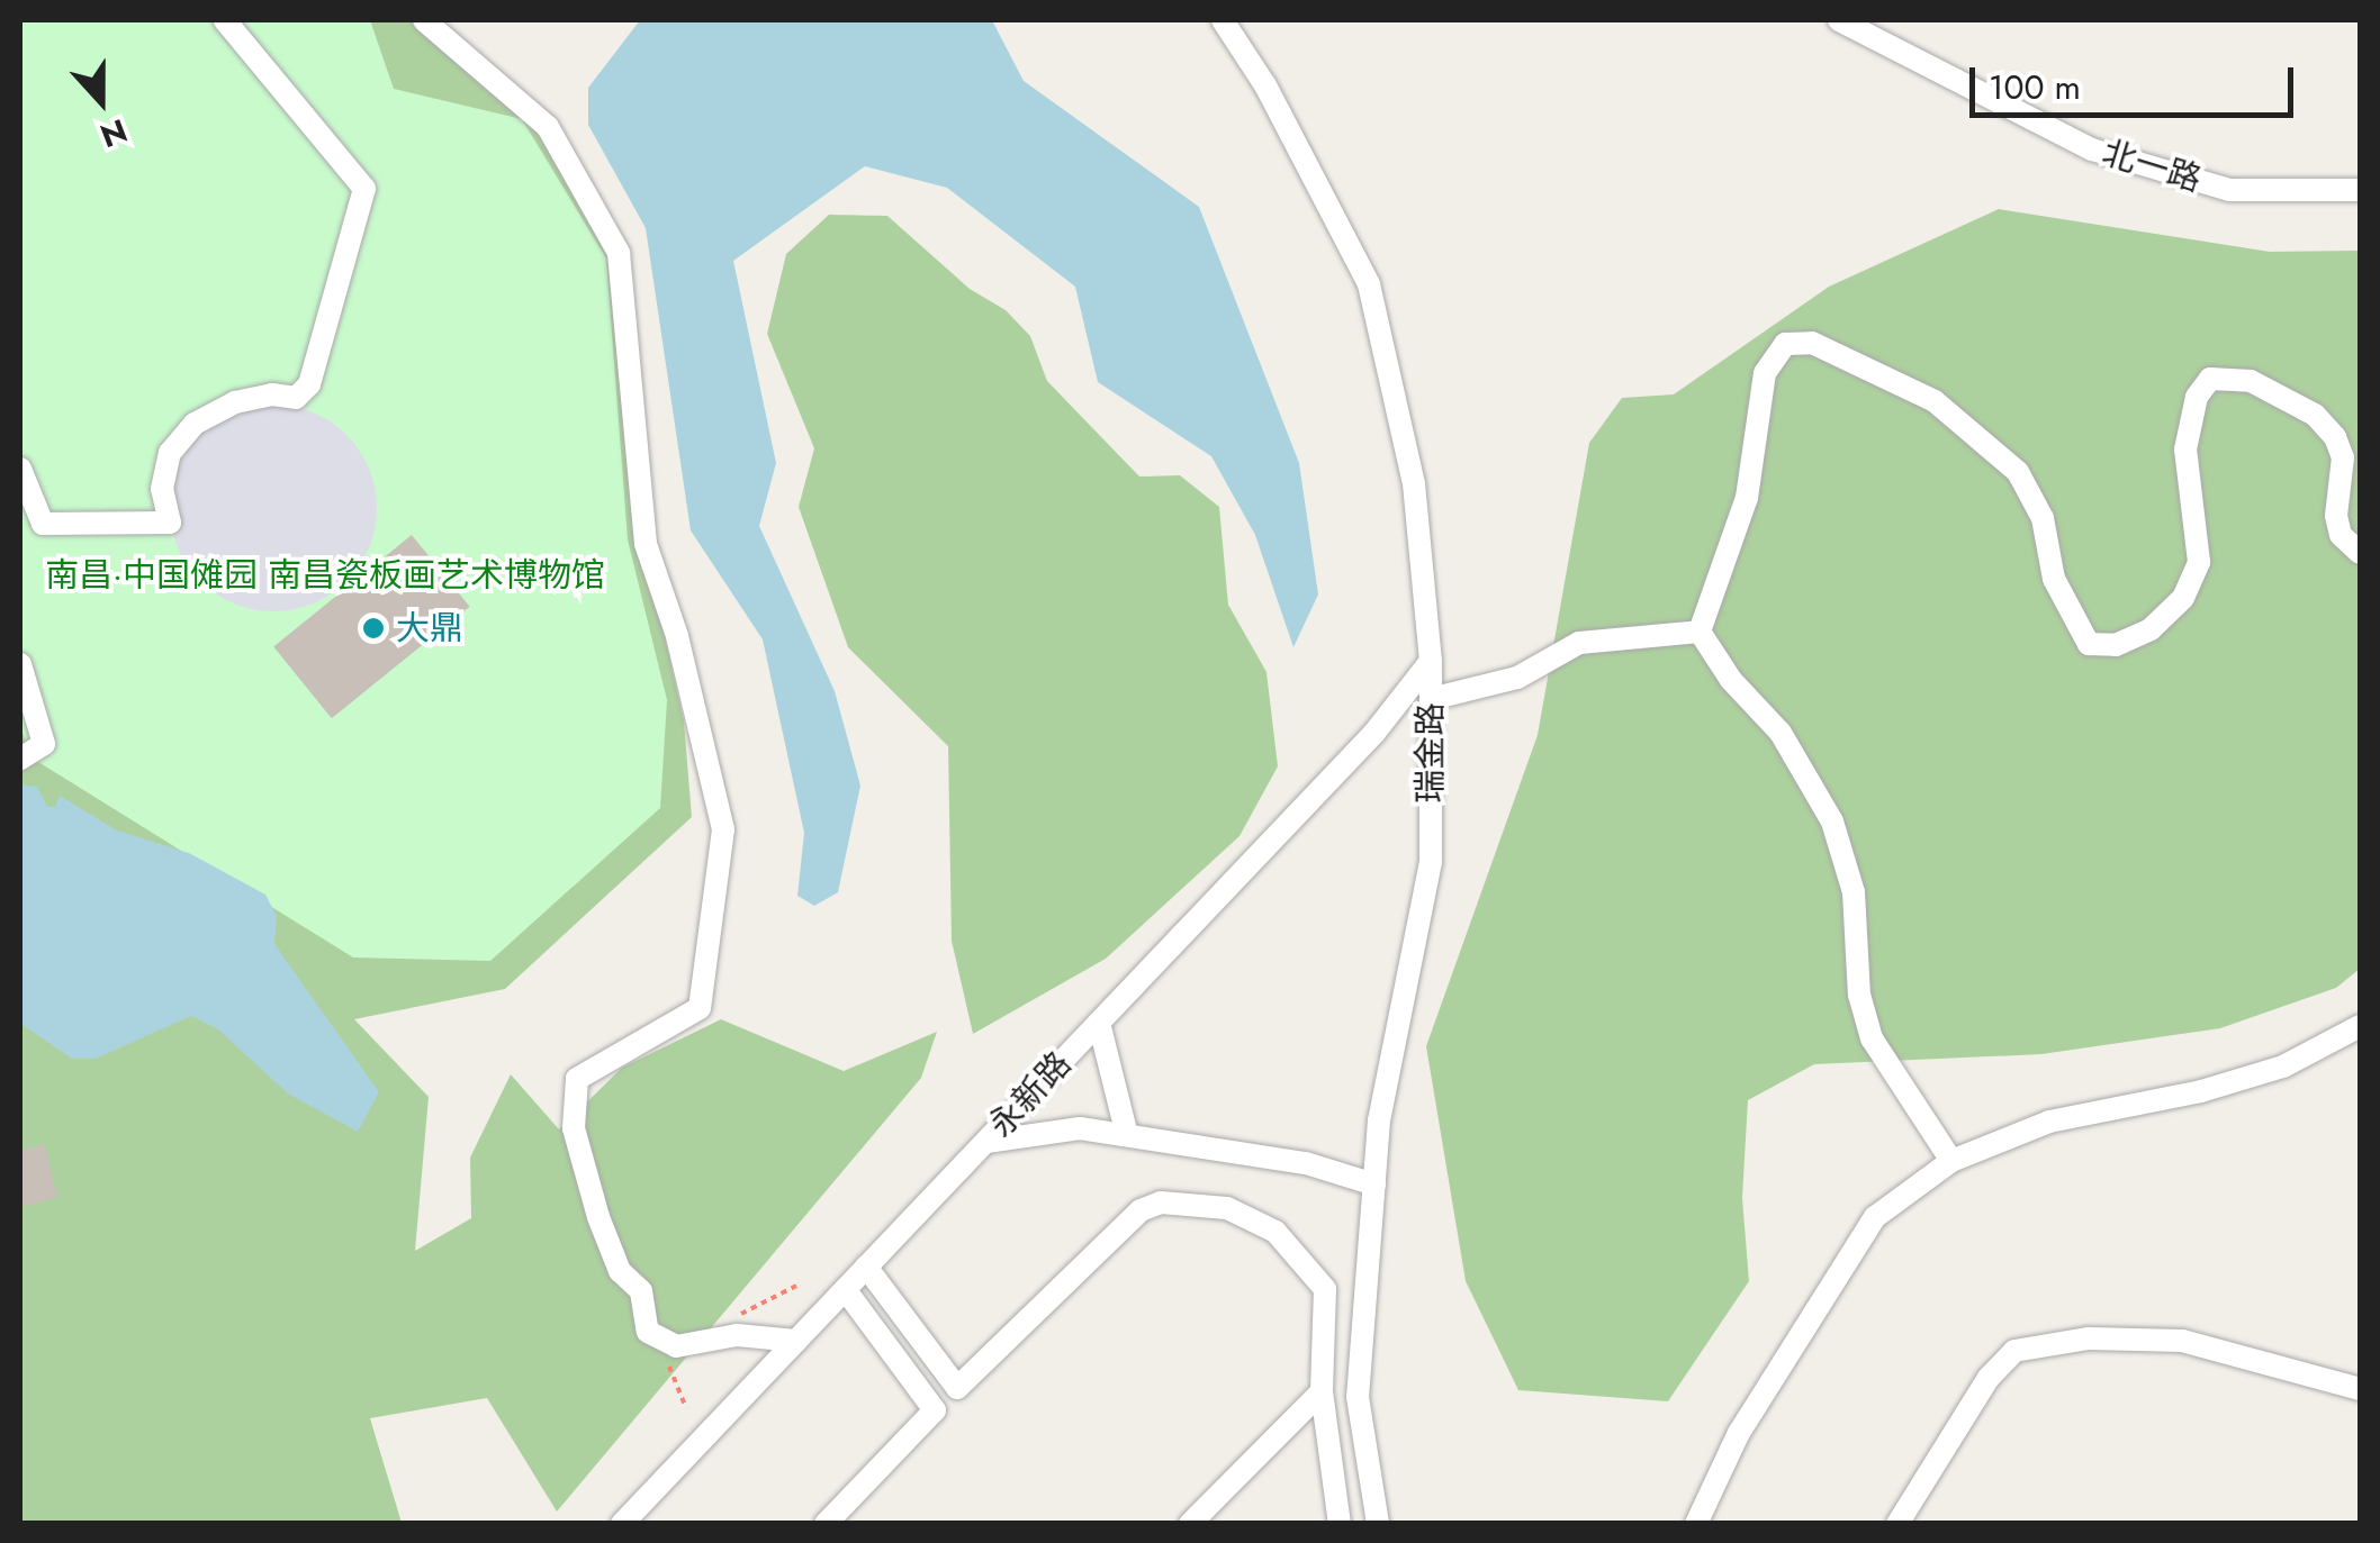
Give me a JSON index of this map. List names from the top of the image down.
{
  "streets": {
    "street": ["北一路", "瑞金路", "永新路"]
  },
  "crossings": [
    ["瑞金路", "永新路"]
  ],
  "parks": ["南昌·中国傩园 南昌瓷板画艺术博物馆"],
  "places": ["大鼎"],
  "scale_bar": "100 m",
  "north": "bottom"
}
